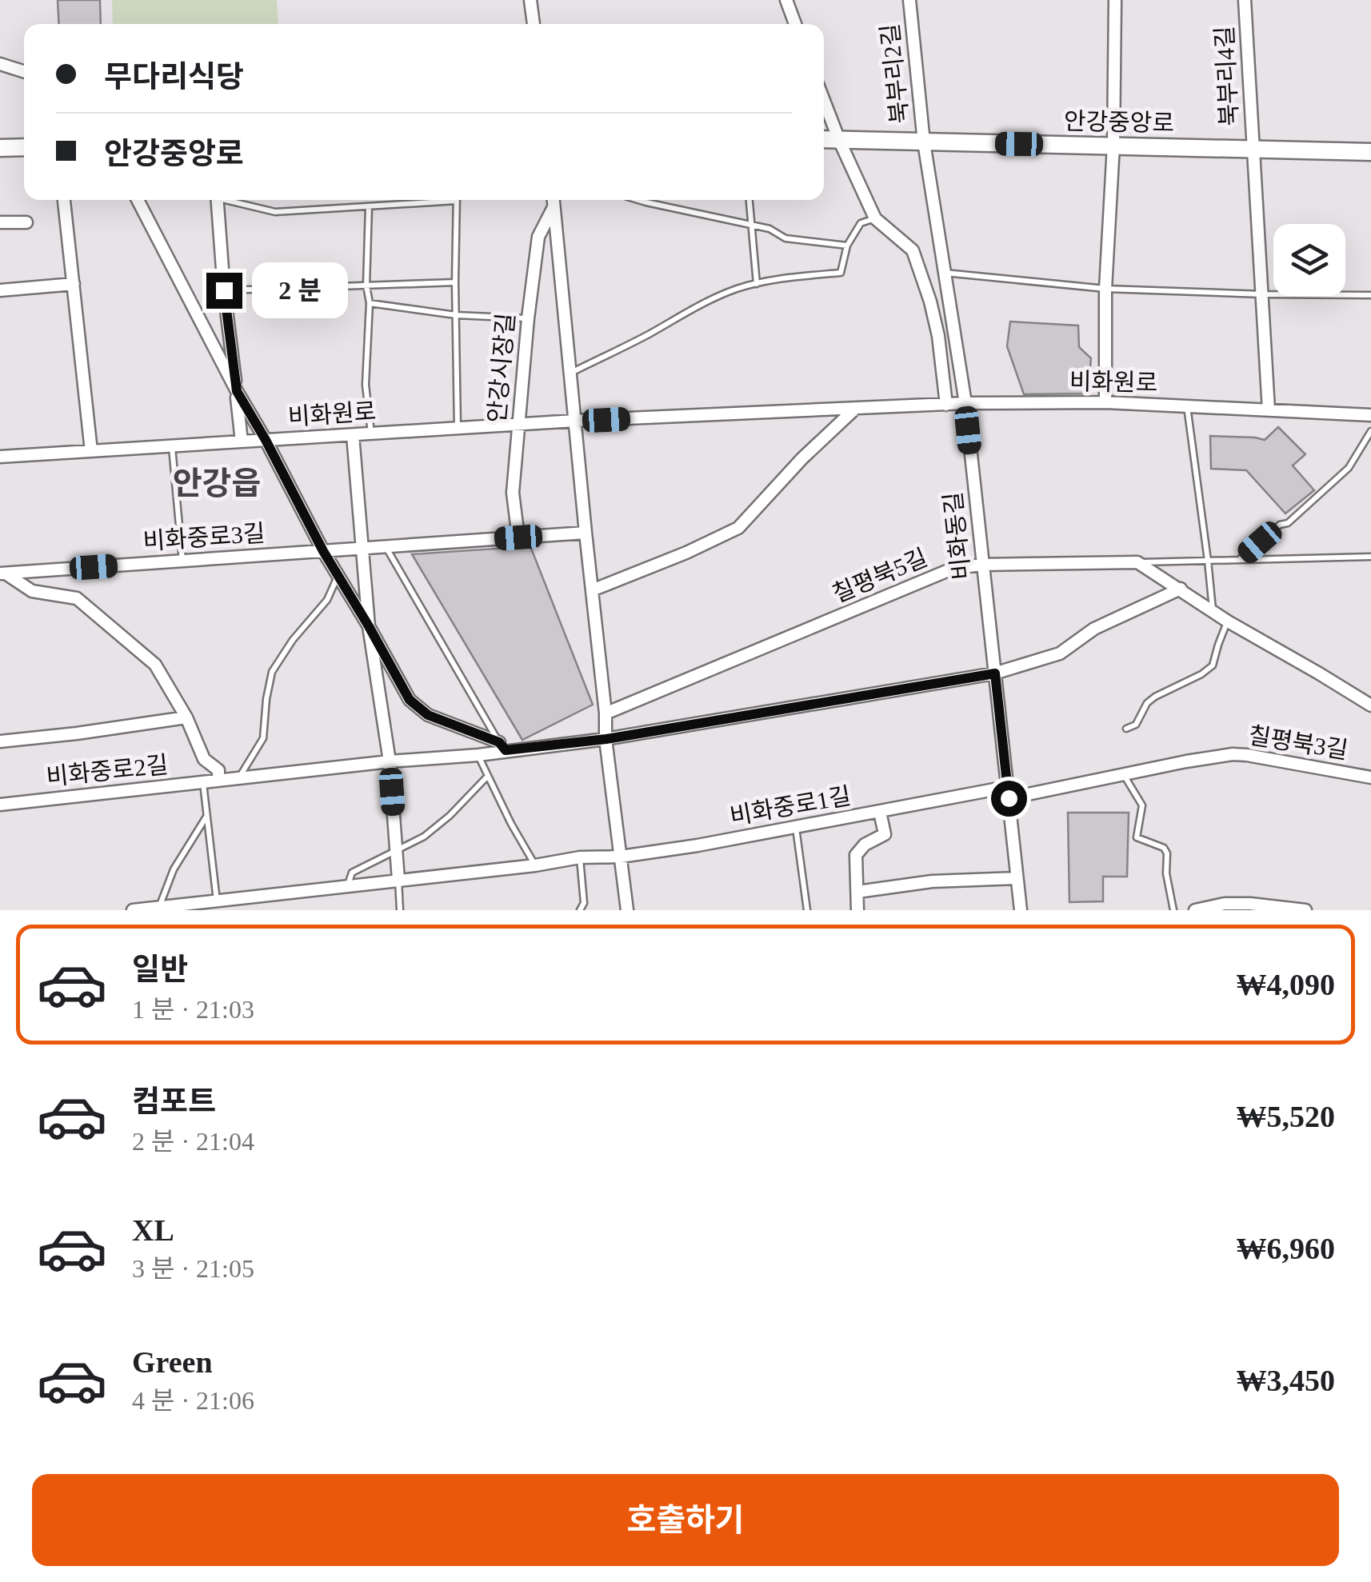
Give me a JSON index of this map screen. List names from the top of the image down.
{
  "streets": {
    "main road": ["안강중앙로"],
    "street": [
      "북부리2길",
      "북부리4길",
      "안강시장길",
      "비화원로",
      "비화동길",
      "비화중로3길",
      "칠평북5길",
      "칠평북3길",
      "비화중로2길",
      "비화중로1길"
    ]
  },
  "crossings": [
    ["북부리2길", "안강중앙로"],
    ["북부리2길", "비화동길"],
    ["북부리4길", "안강중앙로"],
    ["안강중앙로", "비화동길"],
    ["안강시장길", "비화원로"],
    ["안강시장길", "비화중로3길"],
    ["비화원로", "비화동길"],
    ["비화동길", "칠평북5길"],
    ["비화동길", "칠평북3길"],
    ["비화동길", "비화중로2길"],
    ["비화동길", "비화중로1길"],
    ["비화중로3길", "비화중로2길"],
    ["칠평북3길", "비화중로1길"]
  ],
  "districts": ["안강읍"],
  "page": {
    "banner": ["무다리식당", "안강중앙로"],
    "bubble": "2 분",
    "list": [
      {
        "name": "일반",
        "note": "1 분 · 21:03",
        "value": "₩4,090"
      },
      {
        "name": "컴포트",
        "note": "2 분 · 21:04",
        "value": "₩5,520"
      },
      {
        "name": "XL",
        "note": "3 분 · 21:05",
        "value": "₩6,960"
      },
      {
        "name": "Green",
        "note": "4 분 · 21:06",
        "value": "₩3,450"
      }
    ],
    "buttons": "호출하기"
  }
}
